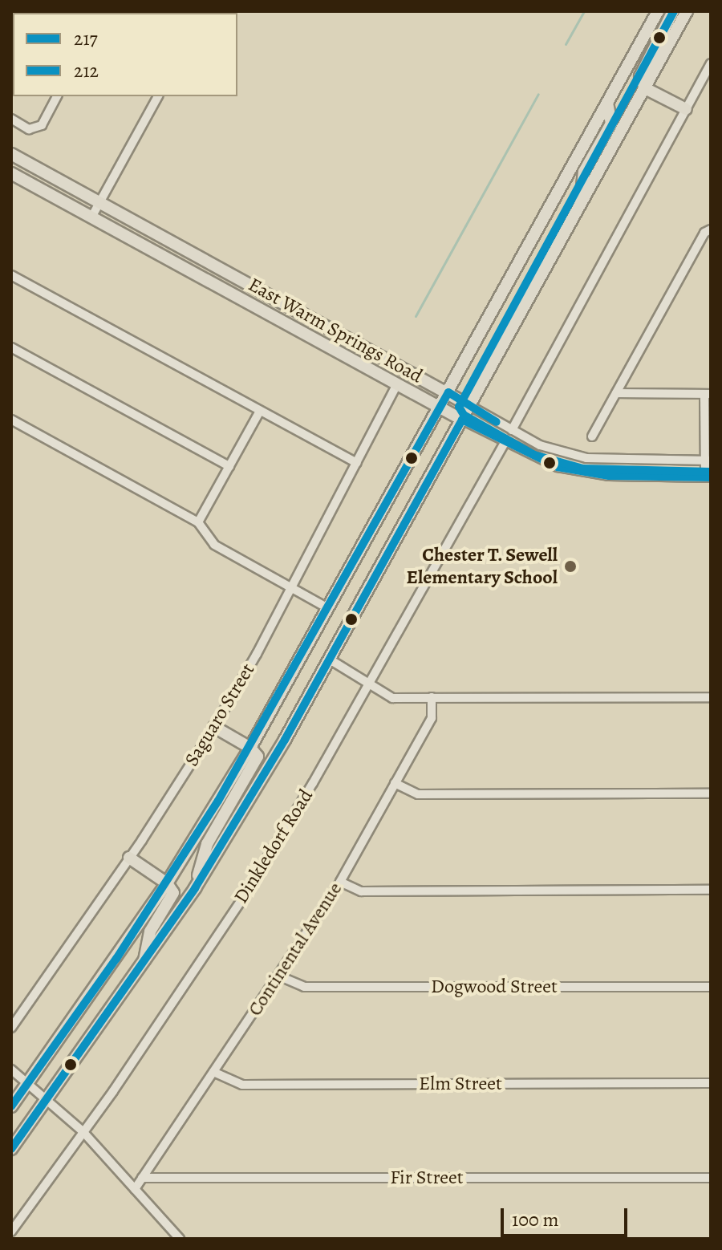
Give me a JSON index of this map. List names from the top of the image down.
{
  "streets": {
    "main road": ["East Warm Springs Road"],
    "street": [
      "Saguaro Street",
      "Dinkledorf Road",
      "Continental Avenue",
      "Dogwood Street",
      "Elm Street",
      "Fir Street"
    ]
  },
  "crossings": [
    ["East Warm Springs Road", "Saguaro Street"],
    ["East Warm Springs Road", "Dinkledorf Road"],
    ["Continental Avenue", "Dogwood Street"],
    ["Continental Avenue", "Elm Street"],
    ["Continental Avenue", "Fir Street"]
  ],
  "places": ["Chester T. Sewell Elementary School"],
  "lines": ["transit line 212", "transit line 217"],
  "legend": ["217", "212"],
  "scale_bar": "100 m"
}
